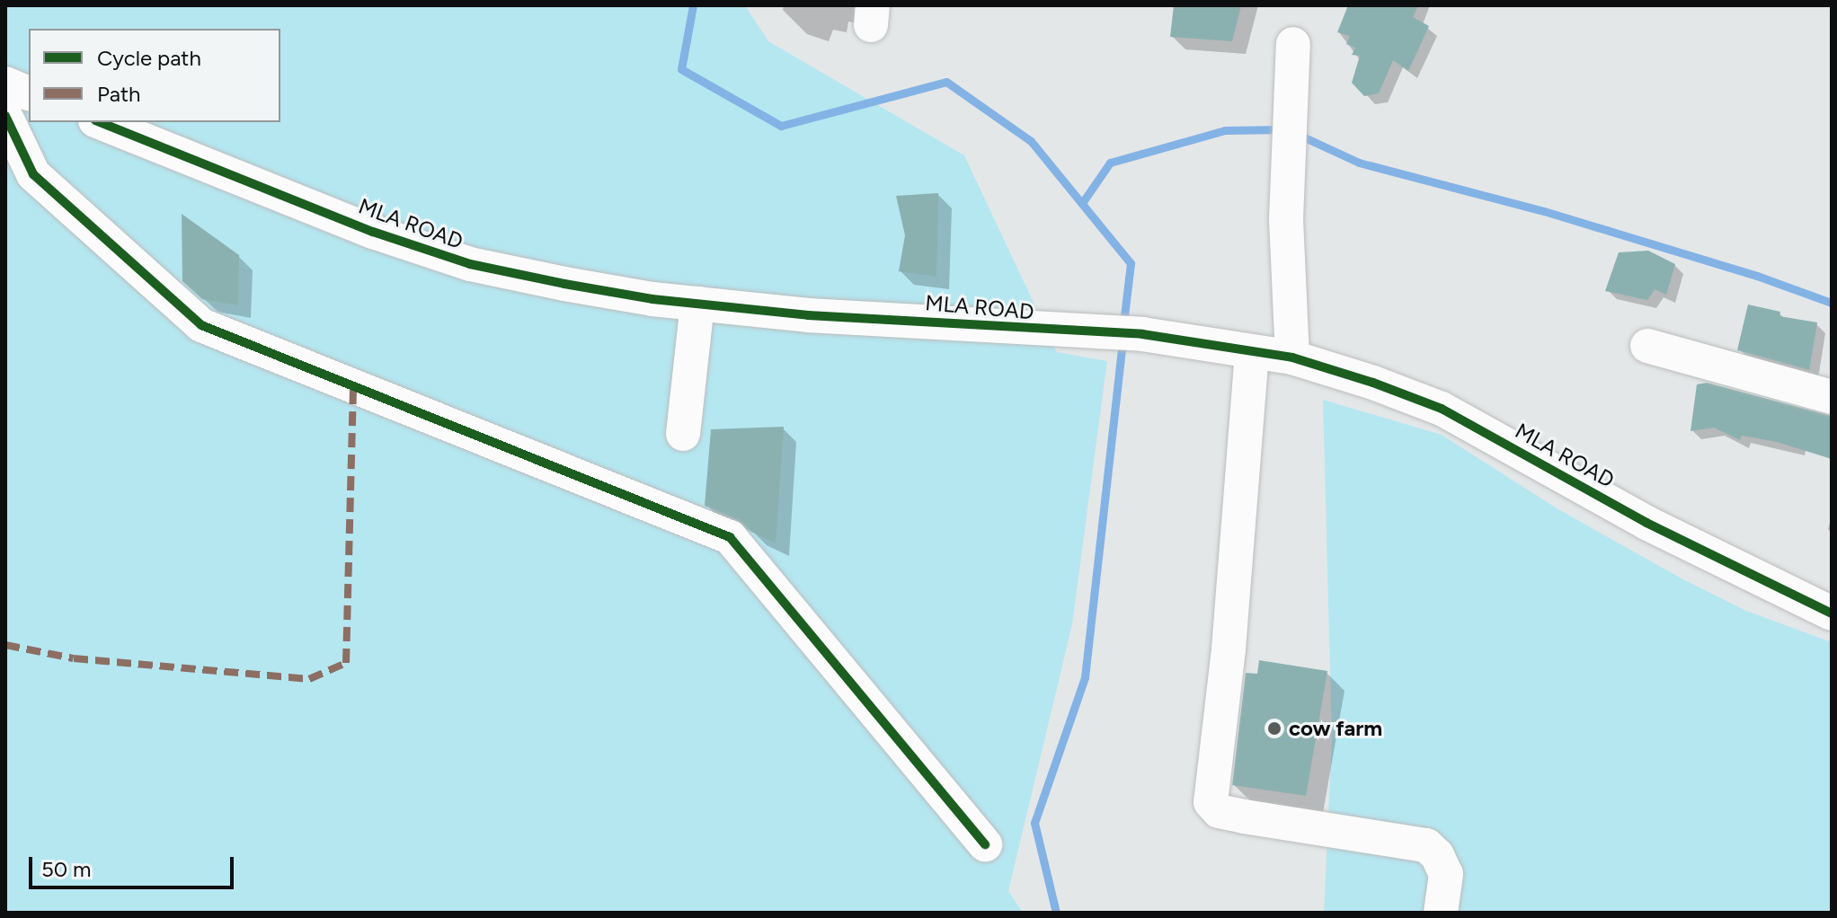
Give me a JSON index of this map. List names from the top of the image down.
{
  "streets": {
    "street": ["MLA ROAD"]
  },
  "places": ["cow farm"],
  "legend": ["Cycle path", "Path"],
  "scale_bar": "50 m"
}
